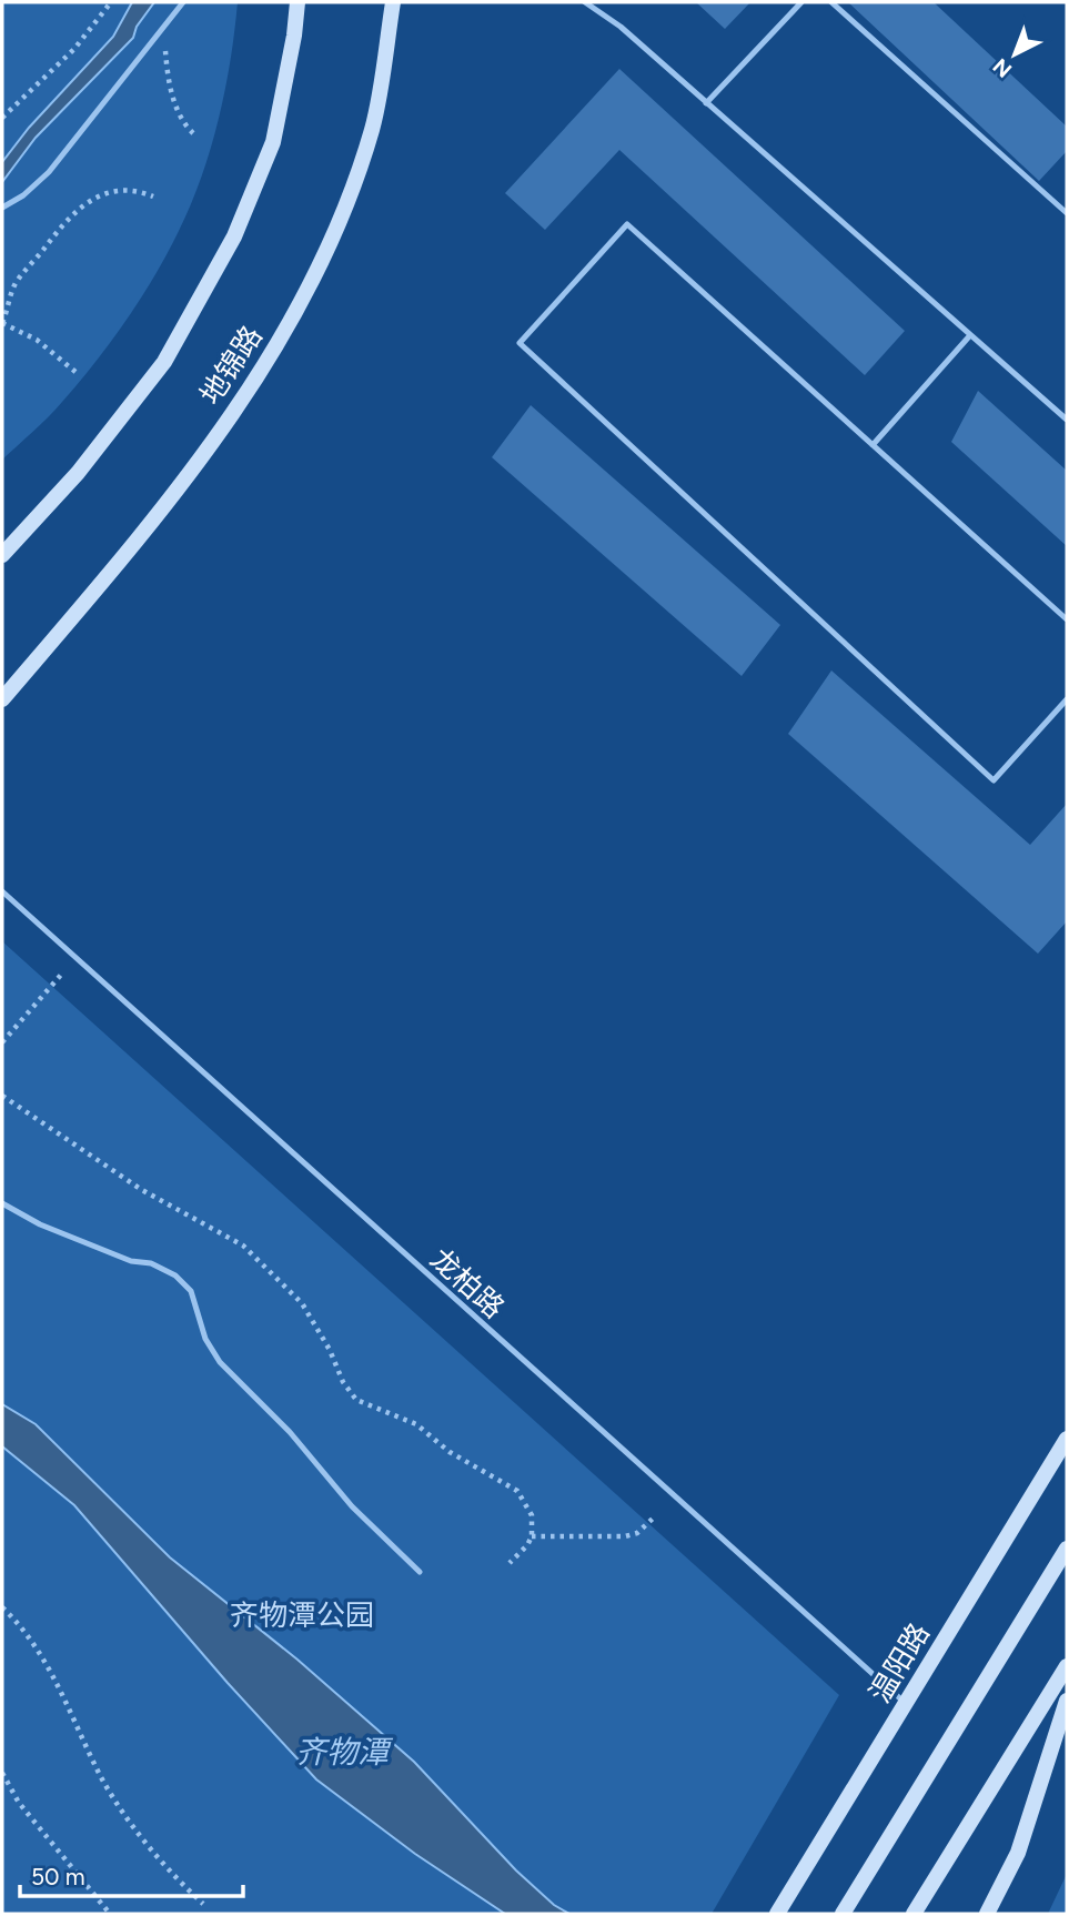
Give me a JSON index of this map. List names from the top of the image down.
{
  "streets": {
    "street": ["地锦路", "温阳路"],
    "lane": ["龙柏路"]
  },
  "crossings": [
    ["龙柏路", "温阳路"]
  ],
  "water": ["齐物潭"],
  "parks": ["齐物潭公园"],
  "scale_bar": "50 m",
  "north": "bottom left"
}
